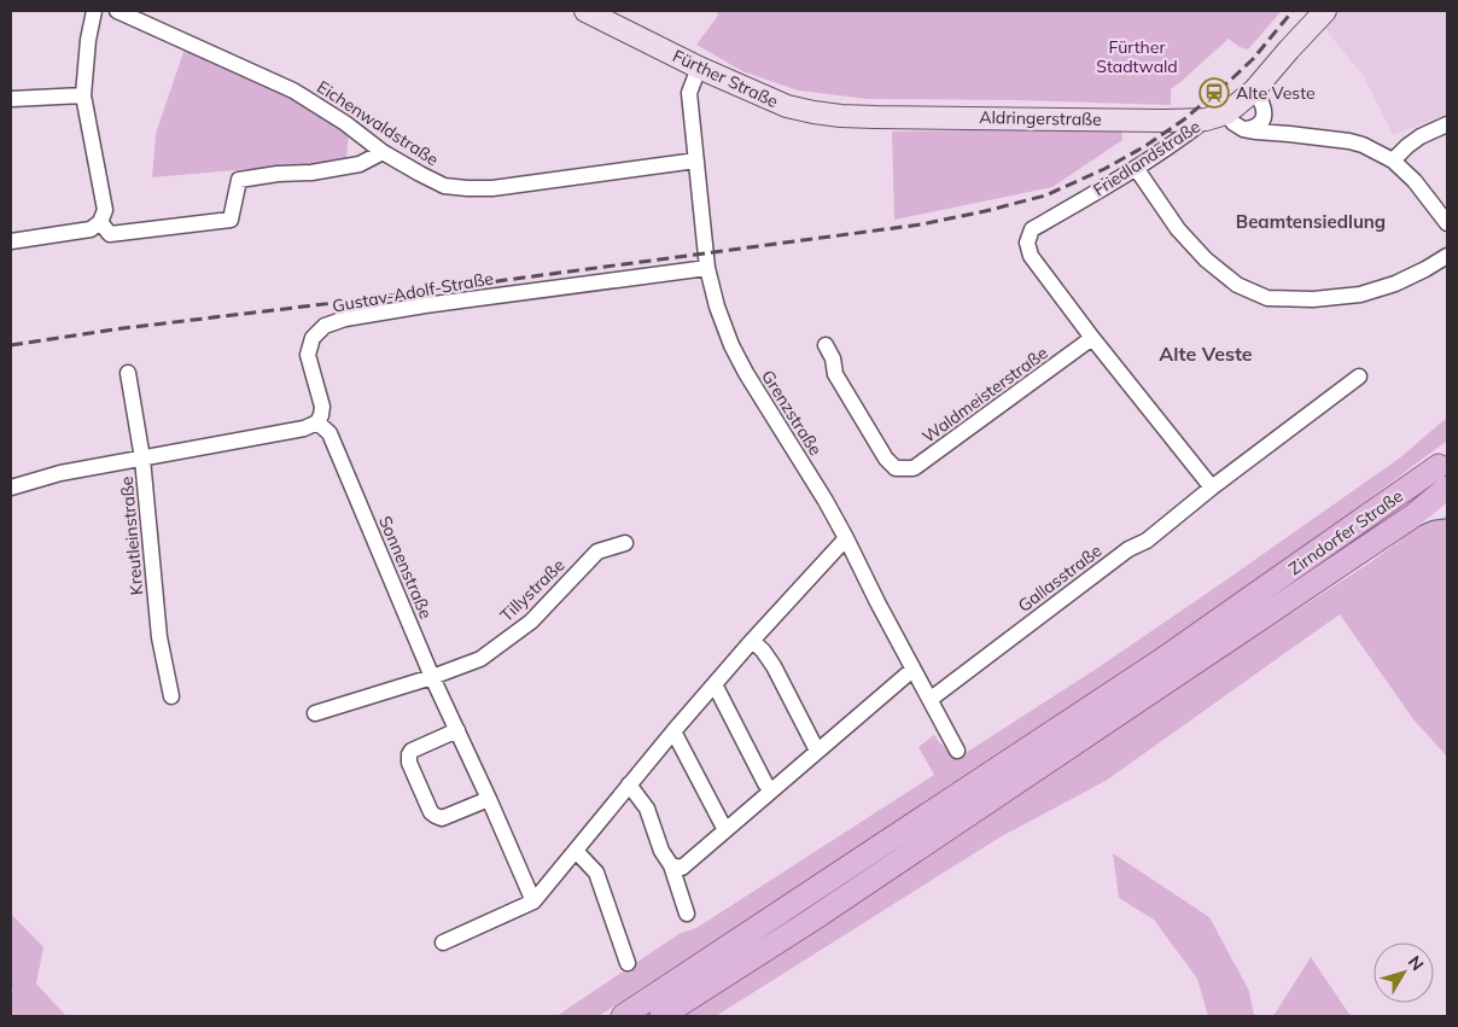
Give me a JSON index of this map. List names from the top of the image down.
{
  "streets": {
    "main road": [
      "Fürther Straße",
      "Aldringerstraße",
      "Friedlandstraße",
      "Zirndorfer Straße"
    ],
    "street": [
      "Eichenwaldstraße",
      "Gustav-Adolf-Straße",
      "Waldmeisterstraße",
      "Grenzstraße",
      "Kreutleinstraße",
      "Sonnenstraße",
      "Gallasstraße",
      "Tillystraße"
    ]
  },
  "crossings": [
    ["Fürther Straße", "Aldringerstraße"],
    ["Fürther Straße", "Grenzstraße"],
    ["Aldringerstraße", "Friedlandstraße"],
    ["Eichenwaldstraße", "Grenzstraße"],
    ["Friedlandstraße", "Waldmeisterstraße"],
    ["Gustav-Adolf-Straße", "Grenzstraße"],
    ["Gustav-Adolf-Straße", "Sonnenstraße"],
    ["Grenzstraße", "Gallasstraße"],
    ["Sonnenstraße", "Tillystraße"]
  ],
  "districts": ["Beamtensiedlung", "Alte Veste"],
  "parks": ["Fürther Stadtwald"],
  "places": {
    "station": ["Alte Veste"]
  },
  "north": "top right"
}
